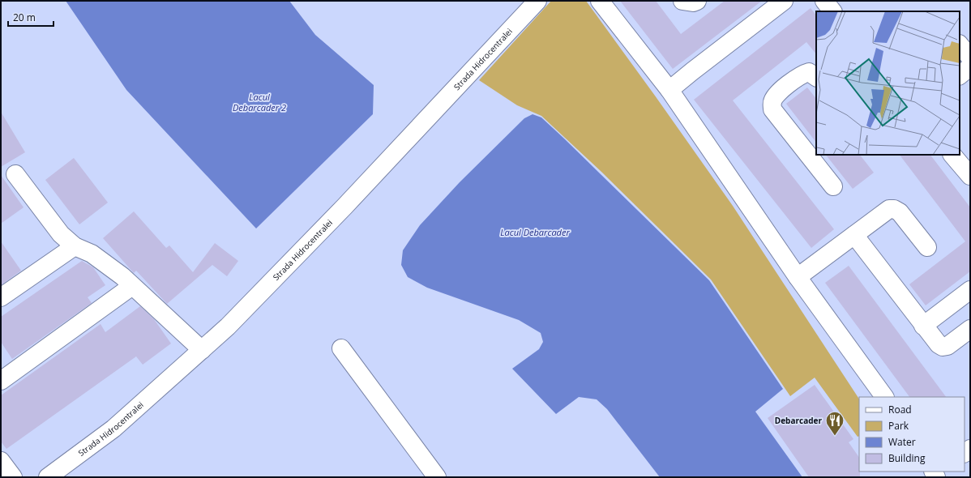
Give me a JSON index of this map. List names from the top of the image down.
{
  "streets": {
    "street": ["Strada Hidrocentralei"]
  },
  "water": ["Lacul Debarcader 2", "Lacul Debarcader"],
  "places": {
    "restaurant": ["Debarcader"]
  },
  "legend": [
    "Road",
    "Park",
    "Water",
    "Building"
  ],
  "scale_bar": "20 m"
}
